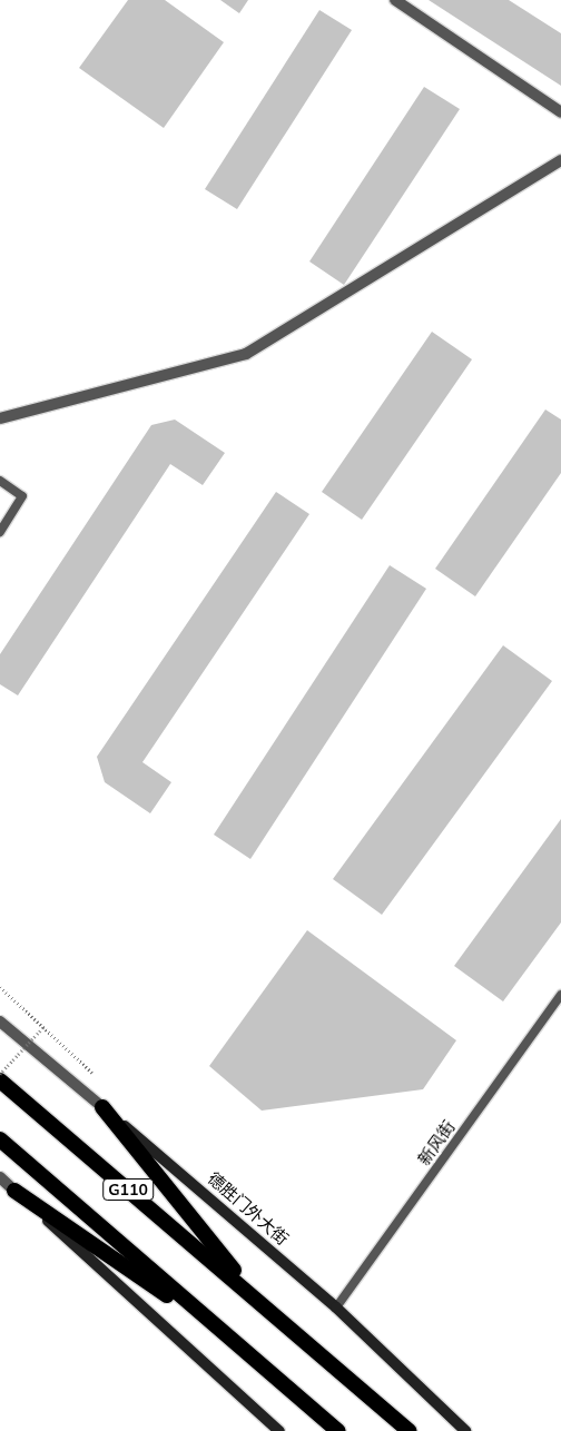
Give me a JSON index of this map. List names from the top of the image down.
{
  "streets": {
    "highway": ["G110"],
    "main road": ["德胜门外大街"],
    "lane": ["新风街"]
  },
  "crossings": [
    ["新风街", "德胜门外大街"]
  ]
}
